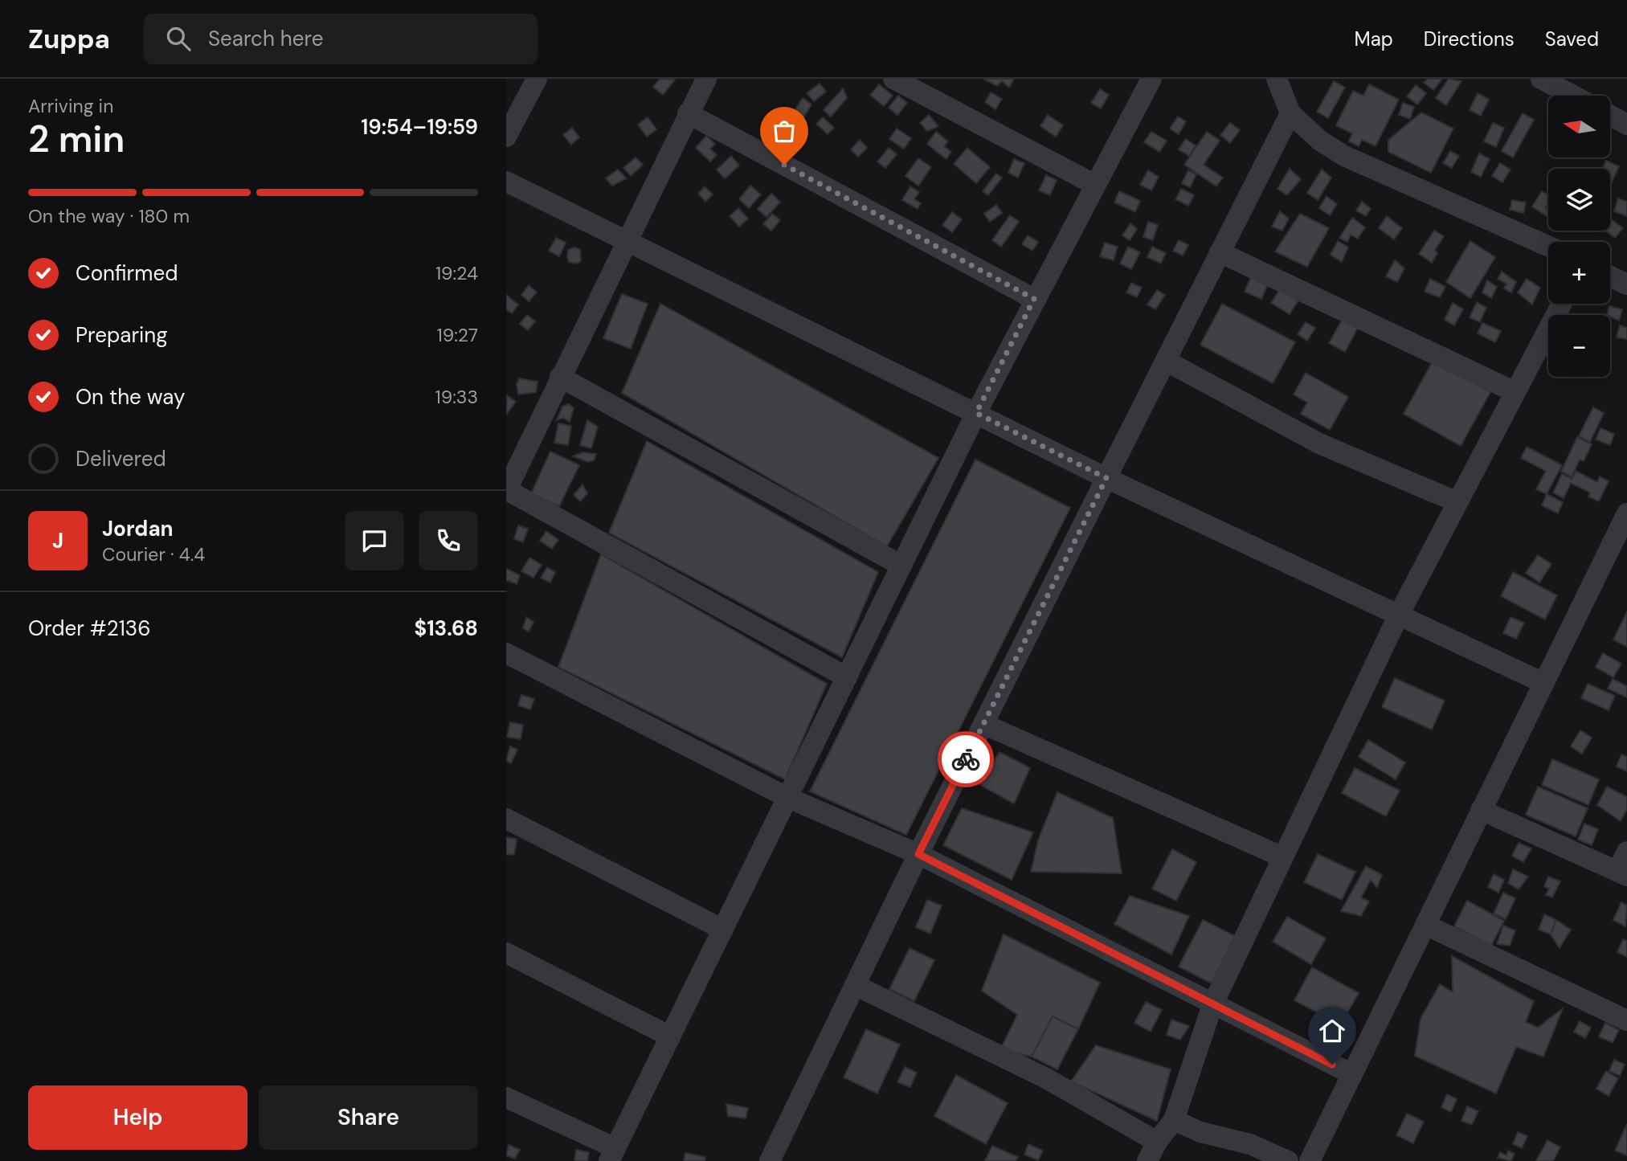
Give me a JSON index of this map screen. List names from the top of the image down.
{
  "north": "left",
  "page": {
    "header": "Zuppa",
    "search": "Search here",
    "nav": ["Map", "Directions", "Saved"],
    "heading": ["2 min", "Arriving in", "19:54–19:59"],
    "panel": [
      "Jordan",
      "Courier · 4.4",
      "Order #2136",
      "$13.68"
    ],
    "map_buttons": ["+", "−"],
    "bar": "On the way · 180 m",
    "list": [
      ["Confirmed", "19:24"],
      ["Preparing", "19:27"],
      ["On the way", "19:33"],
      "Delivered"
    ],
    "round": "J",
    "buttons": ["Help", "Share"]
  }
}
